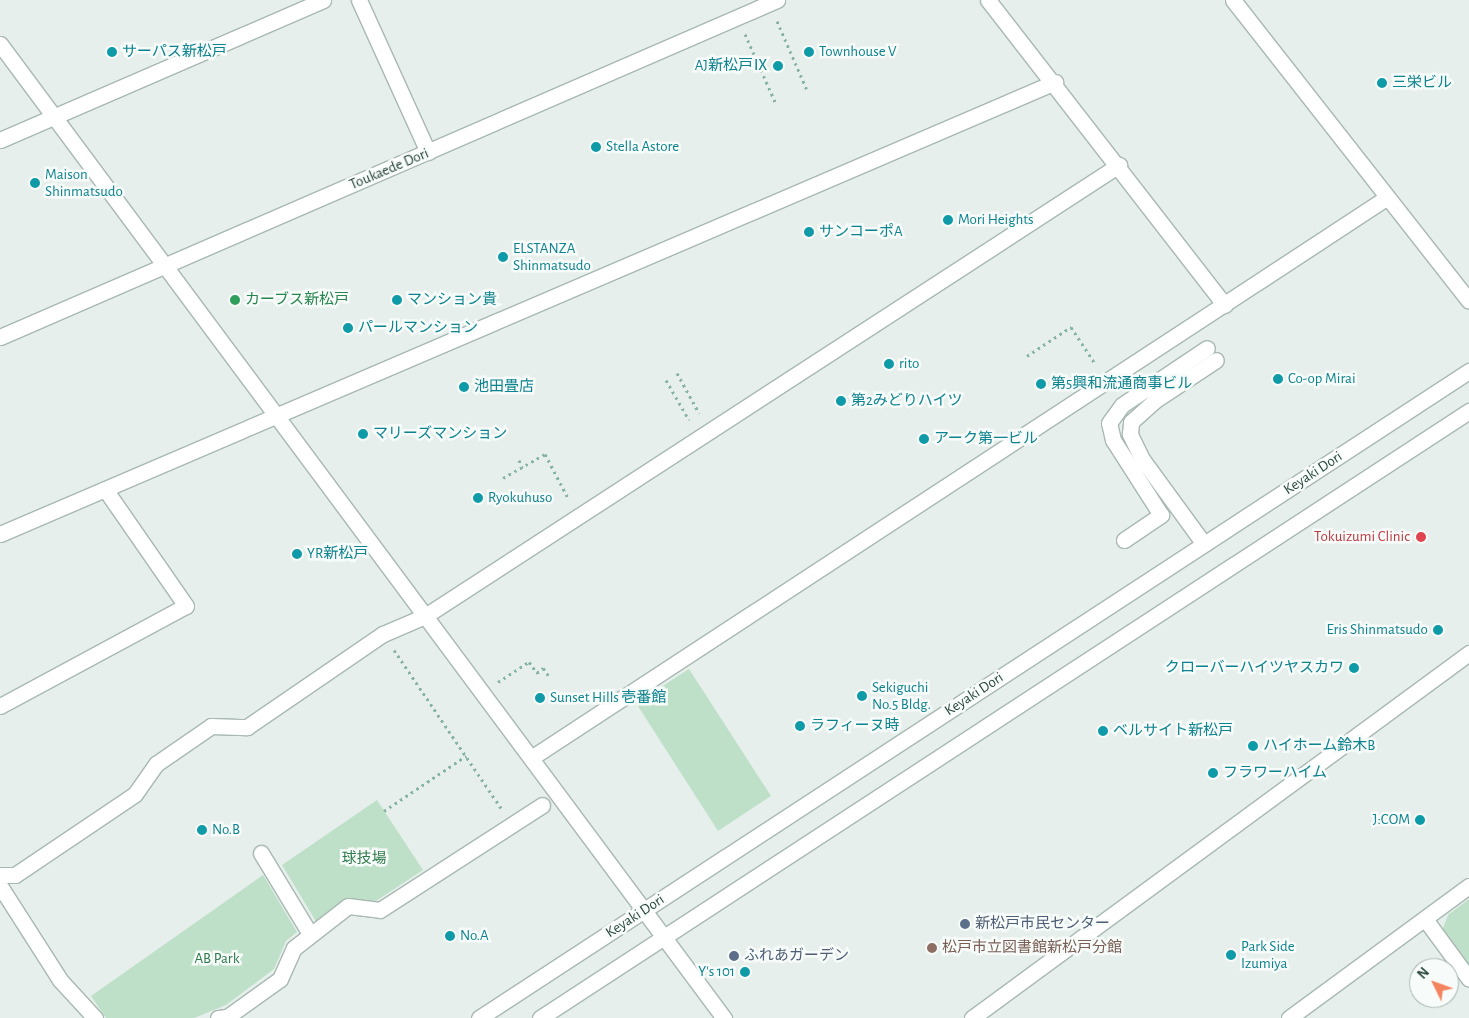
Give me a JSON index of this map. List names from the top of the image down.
{
  "streets": {
    "street": ["Toukaede Dori", "Keyaki Dori"]
  },
  "parks": ["球技場", "AB Park"],
  "places": [
    "サーパス新松戸",
    "Townhouse V",
    "AJ新松戸Ⅸ",
    "三栄ビル",
    "Stella Astore",
    "Maison Shinmatsudo",
    "Mori Heights",
    "サンコーポA",
    "ELSTANZA Shinmatsudo",
    "カーブス新松戸",
    "マンション貴",
    "パールマンション",
    "rito",
    "Co-op Mirai",
    "第5興和流通商事ビル",
    "池田畳店",
    "第2みどりハイツ",
    "マリーズマンション",
    "アーク第一ビル",
    "Ryokuhuso",
    "Tokuizumi Clinic",
    "YR新松戸",
    "Eris Shinmatsudo",
    "クローバーハイツヤスカワ",
    "Sekiguchi No.5 Bldg.",
    "Sunset Hills 壱番館",
    "ラフィーヌ時",
    "ベルサイト新松戸",
    "ハイホーム鈴木B",
    "フラワーハイム",
    "J:COM",
    "No.B",
    "新松戸市民センター",
    "No.A",
    "松戸市立図書館新松戸分館",
    "Park Side Izumiya",
    "ふれあガーデン",
    "Y's 101"
  ],
  "north": "top left"
}
